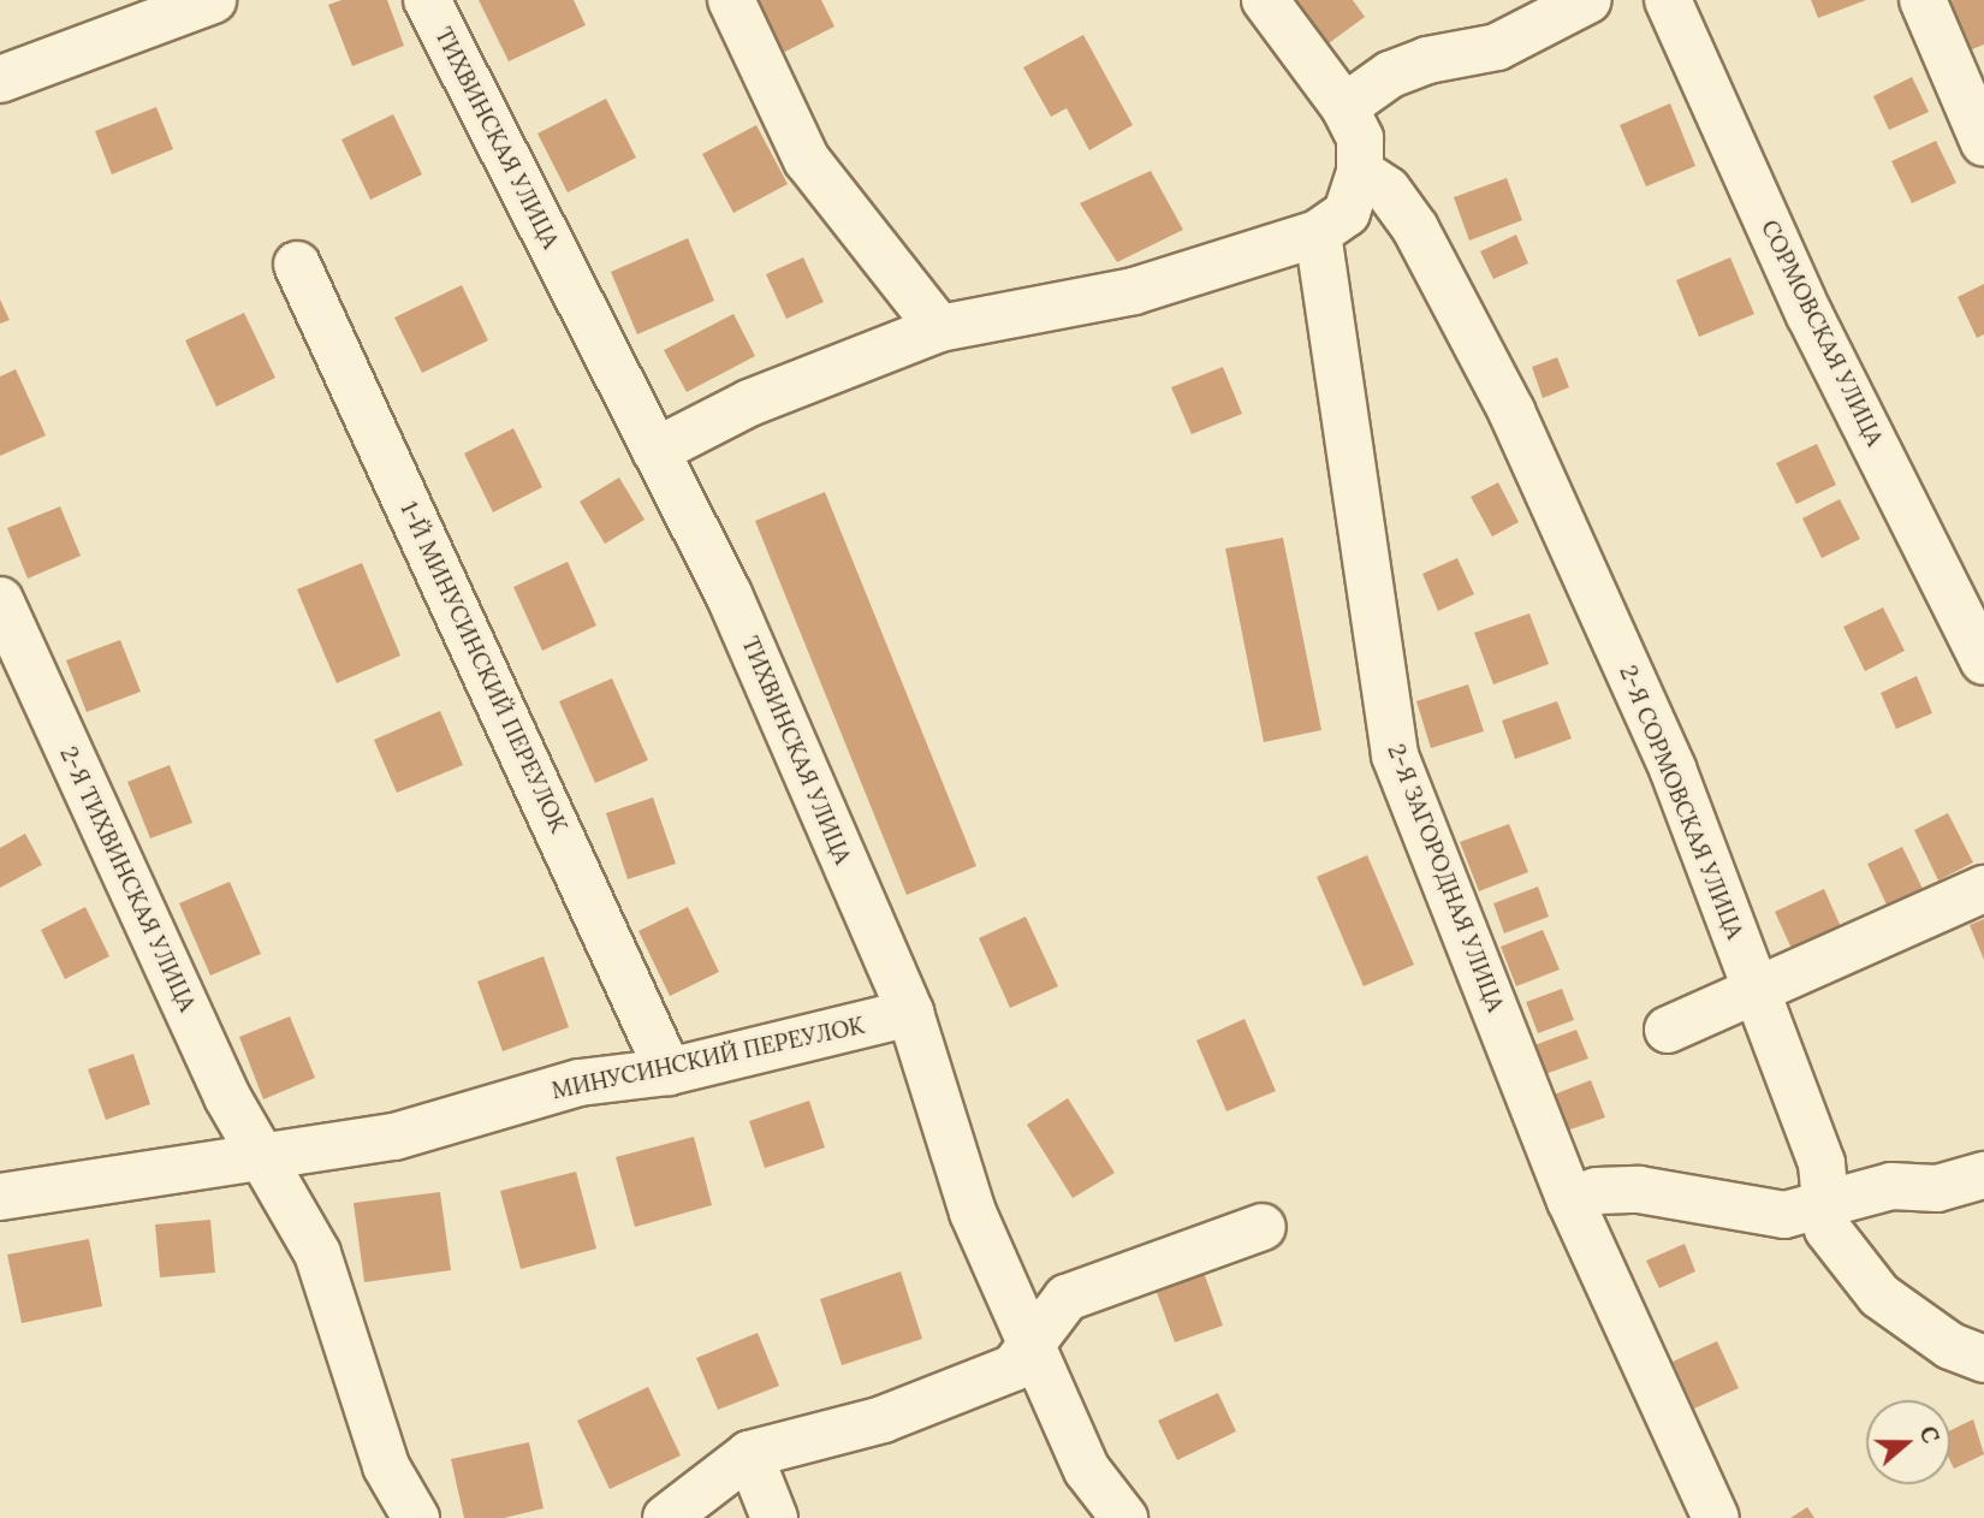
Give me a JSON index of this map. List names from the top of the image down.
{
  "streets": {
    "street": [
      "ТИХВИНСКАЯ УЛИЦА",
      "СОРМОВСКАЯ УЛИЦА",
      "1-Й МИНУСИНСКИЙ ПЕРЕУЛОК",
      "2-Я СОРМОВСКАЯ УЛИЦА",
      "2-Я ЗАГОРОДНАЯ УЛИЦА",
      "2-Я ТИХВИНСКАЯ УЛИЦА",
      "МИНУСИНСКИЙ ПЕРЕУЛОК"
    ]
  },
  "crossings": [
    ["ТИХВИНСКАЯ УЛИЦА", "МИНУСИНСКИЙ ПЕРЕУЛОК"],
    ["1-Й МИНУСИНСКИЙ ПЕРЕУЛОК", "МИНУСИНСКИЙ ПЕРЕУЛОК"],
    ["2-Я ТИХВИНСКАЯ УЛИЦА", "МИНУСИНСКИЙ ПЕРЕУЛОК"]
  ],
  "north": "right"
}
